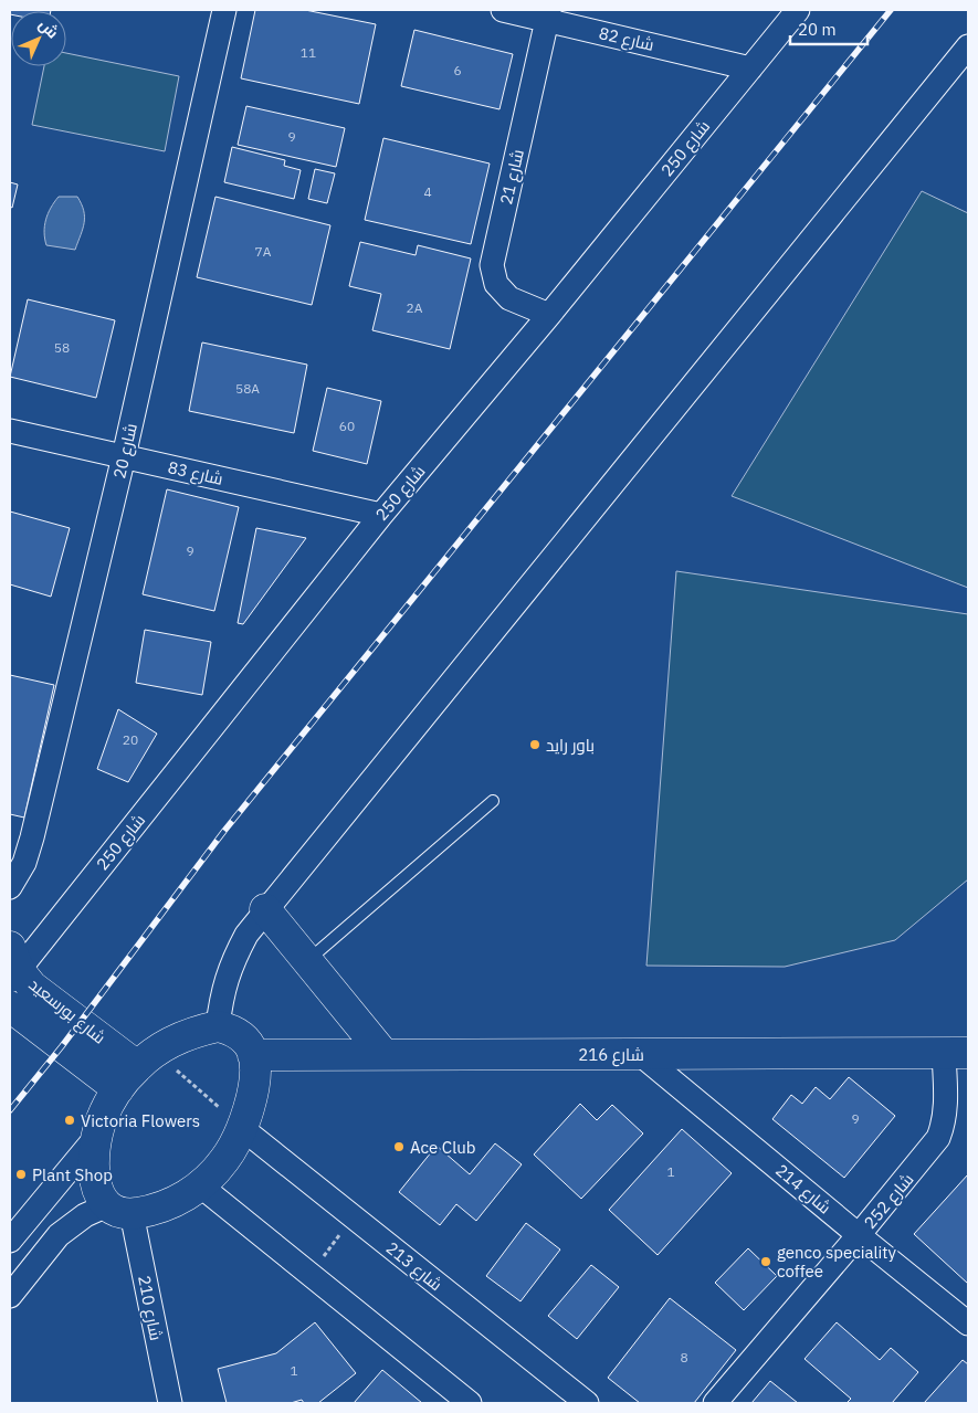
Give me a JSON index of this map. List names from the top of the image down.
{
  "streets": {
    "main road": ["شارع بورسعيد", "شارع 216"],
    "street": [
      "شارع 82",
      "شارع 250",
      "شارع 21",
      "شارع 20",
      "شارع 83",
      "شارع 214",
      "شارع 252",
      "شارع 213",
      "شارع 210"
    ]
  },
  "crossings": [
    ["شارع 82", "شارع 250"],
    ["شارع 82", "شارع 21"],
    ["شارع 250", "شارع 21"],
    ["شارع 250", "شارع 83"],
    ["شارع 250", "شارع بورسعيد"],
    ["شارع 20", "شارع 83"],
    ["شارع بورسعيد", "شارع 213"],
    ["شارع بورسعيد", "شارع 210"],
    ["شارع 216", "شارع 214"],
    ["شارع 216", "شارع 252"],
    ["شارع 214", "شارع 252"],
    ["شارع 213", "شارع 210"]
  ],
  "places": [
    "باور رايد",
    "Victoria Flowers",
    "Ace Club",
    "Plant Shop",
    "genco speciality coffee"
  ],
  "house_numbers": [
    "11",
    "6",
    "9",
    "4",
    "7A",
    "2A",
    "58",
    "58A",
    "60",
    "9",
    "20",
    "9",
    "1",
    "8",
    "1"
  ],
  "scale_bar": "20 m",
  "north": "top right"
}
